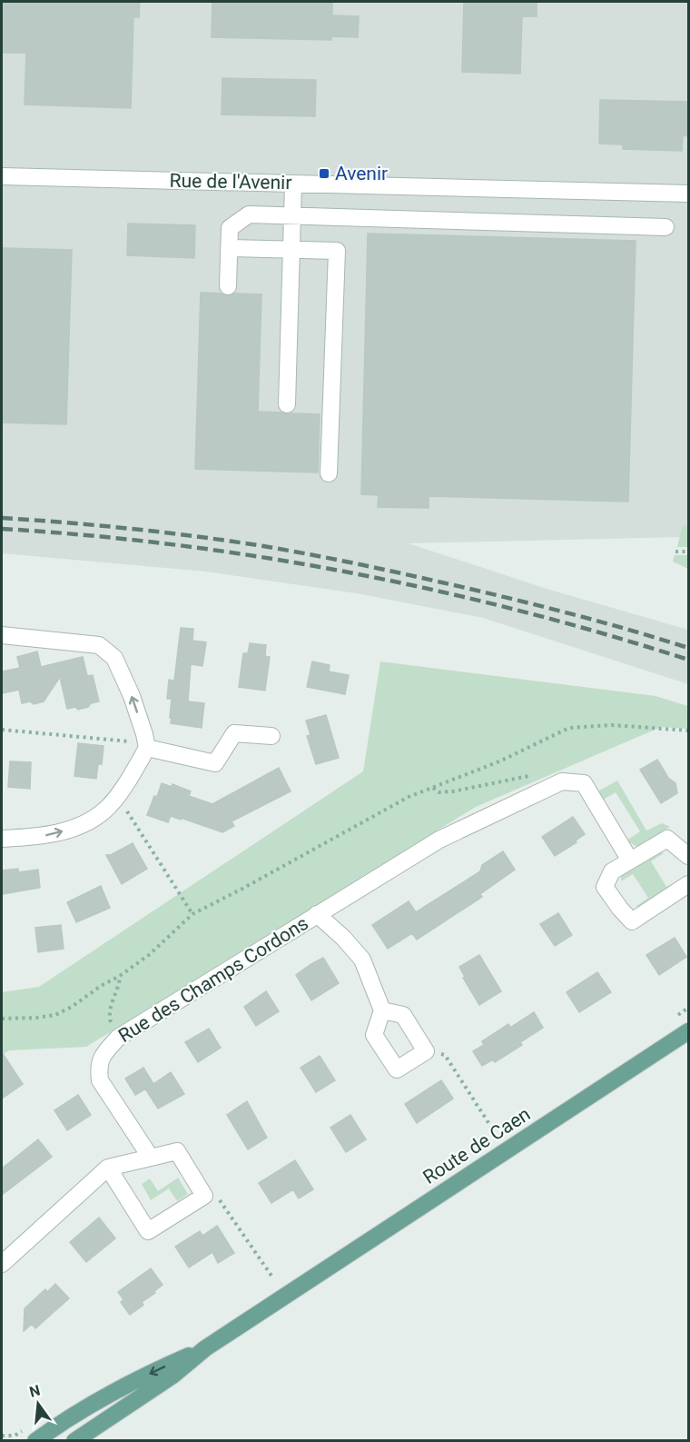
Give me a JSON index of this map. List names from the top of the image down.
{
  "streets": {
    "main road": ["Route de Caen"],
    "street": ["Rue de l'Avenir", "Rue des Champs Cordons"]
  },
  "places": {
    "transit": ["Avenir"]
  },
  "north": "top"
}
